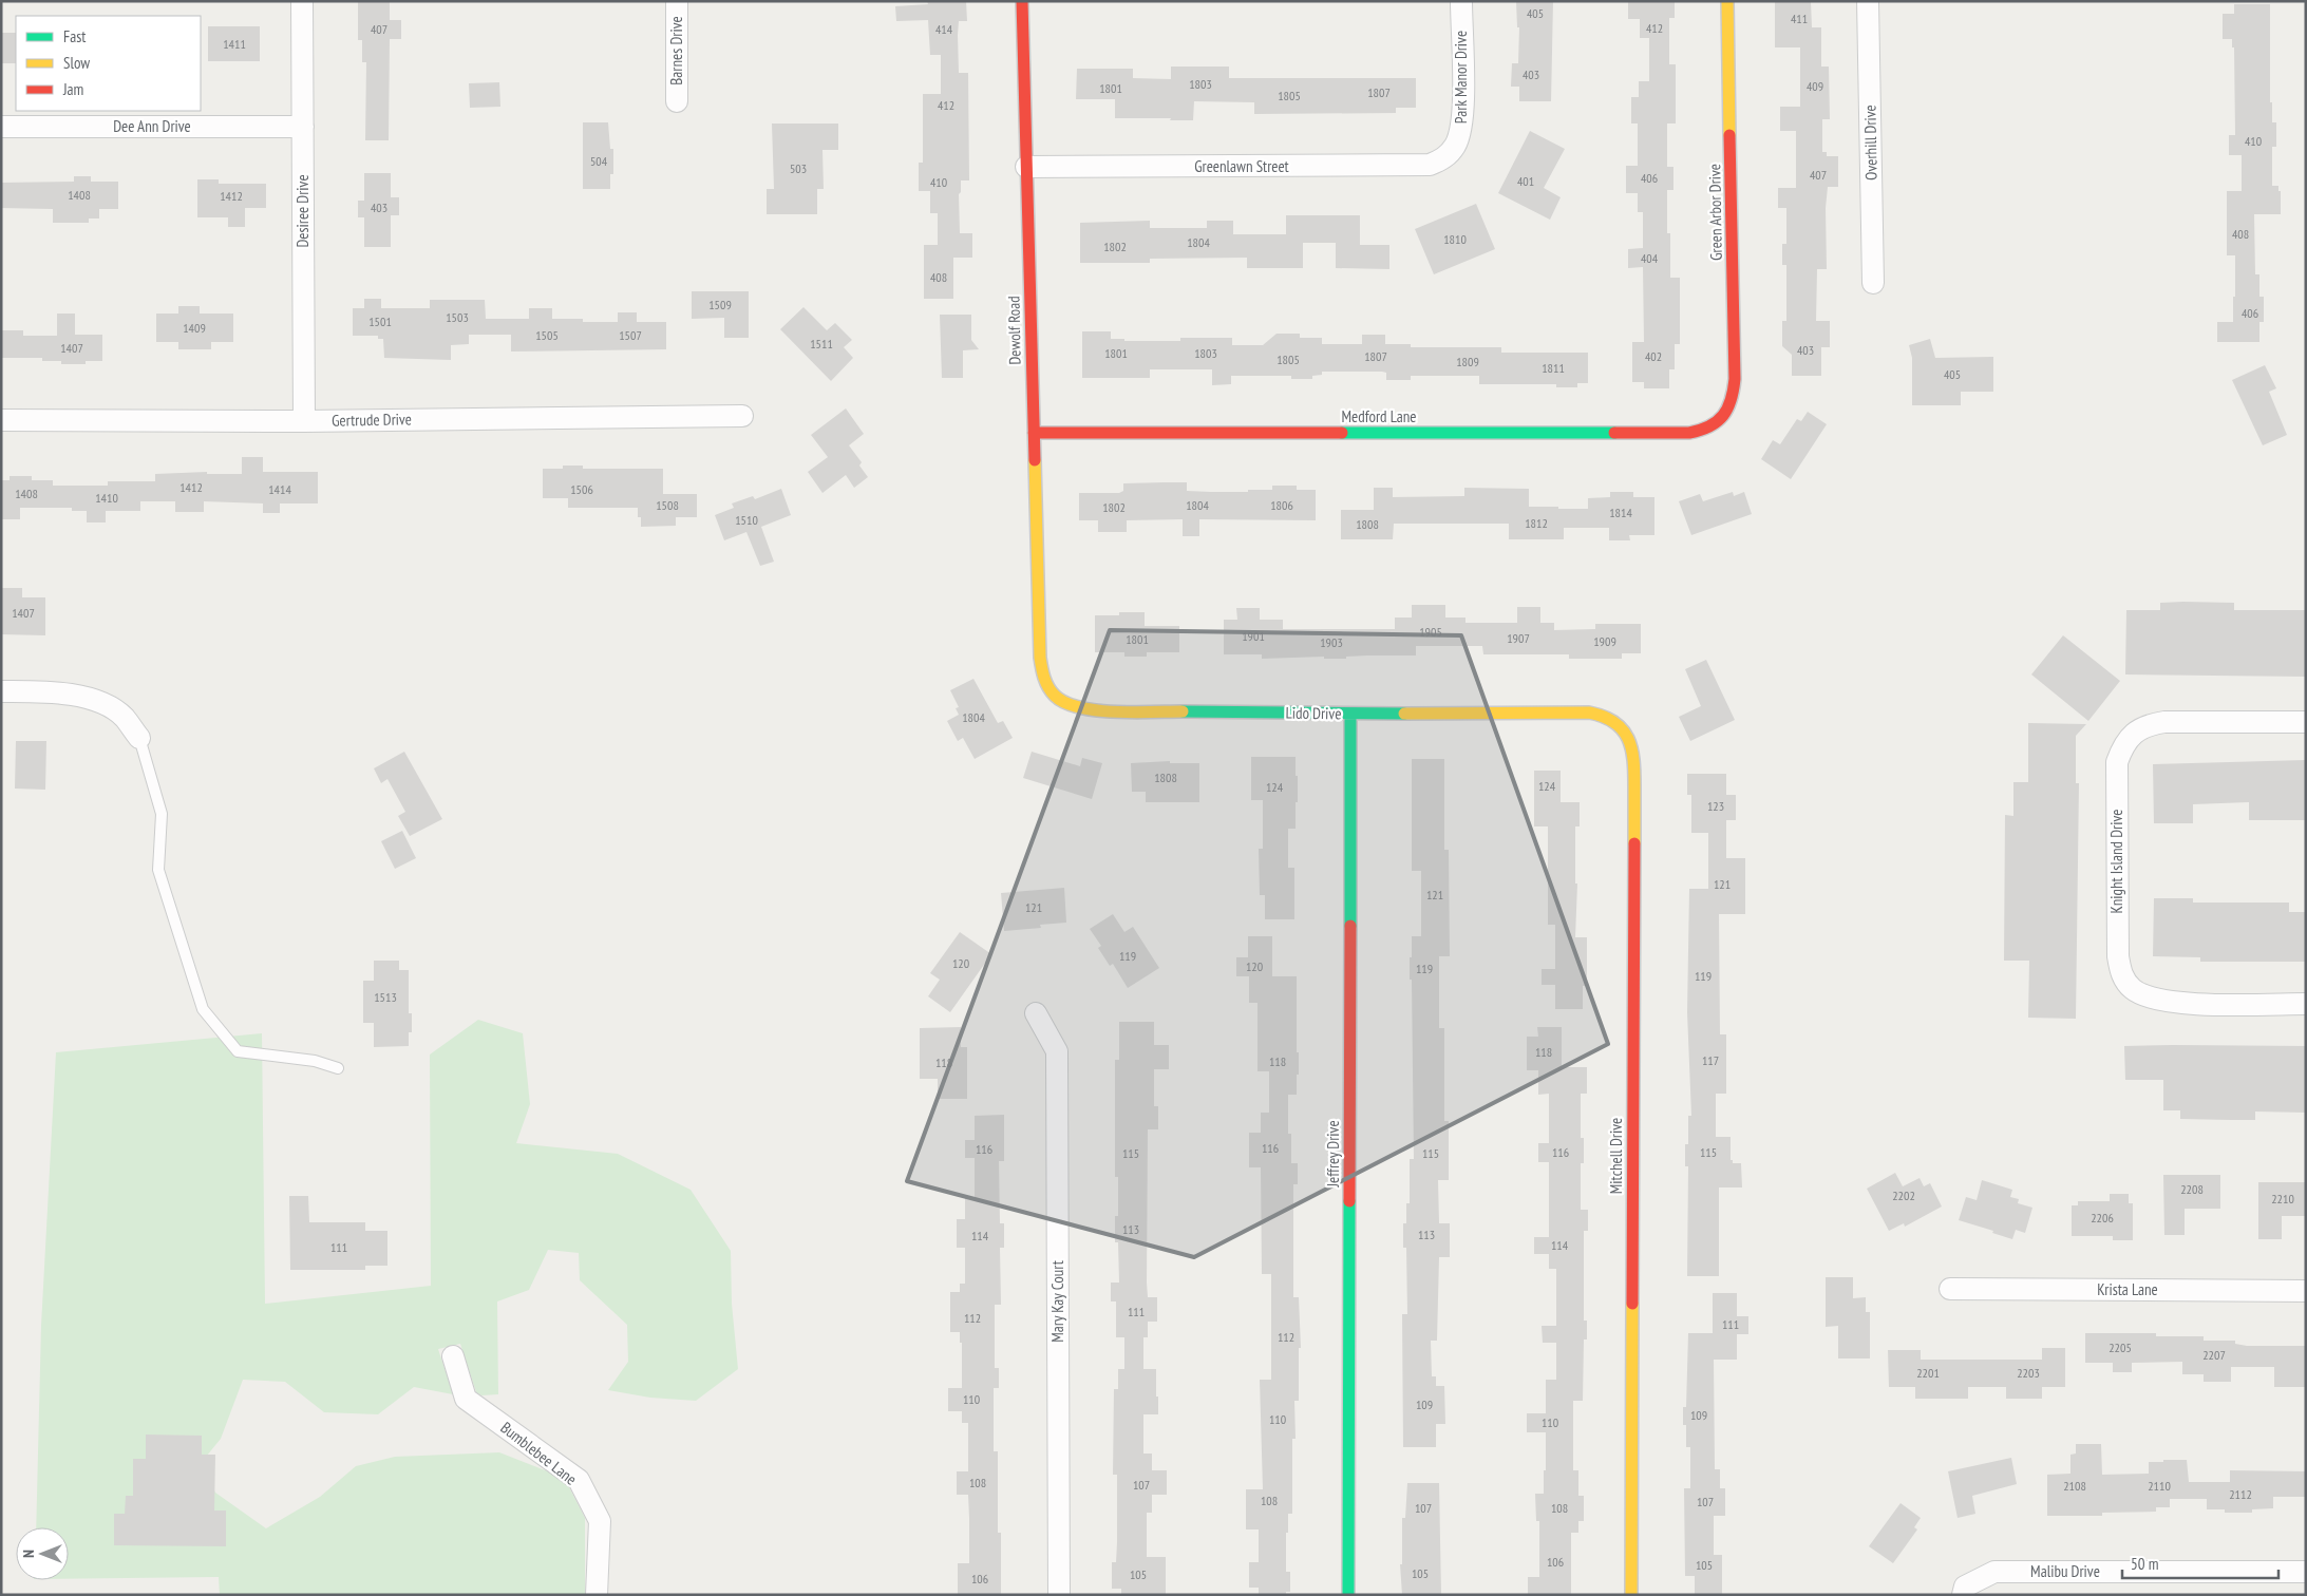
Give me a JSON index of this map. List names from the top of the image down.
{
  "streets": {
    "street": [
      "Barnes Drive",
      "Park Manor Drive",
      "Dee Ann Drive",
      "Overhill Drive",
      "Greenlawn Street",
      "Desiree Drive",
      "Green Arbor Drive",
      "Dewolf Road",
      "Medford Lane",
      "Gertrude Drive",
      "Lido Drive",
      "Knight Island Drive",
      "Jeffrey Drive",
      "Mitchell Drive",
      "Krista Lane",
      "Mary Kay Court",
      "Bumblebee Lane",
      "Malibu Drive"
    ]
  },
  "crossings": [
    ["Park Manor Drive", "Greenlawn Street"],
    ["Dee Ann Drive", "Desiree Drive"],
    ["Greenlawn Street", "Dewolf Road"],
    ["Desiree Drive", "Gertrude Drive"],
    ["Green Arbor Drive", "Medford Lane"],
    ["Dewolf Road", "Medford Lane"],
    ["Dewolf Road", "Lido Drive"],
    ["Lido Drive", "Jeffrey Drive"],
    ["Lido Drive", "Mitchell Drive"]
  ],
  "house_numbers": [
    "405",
    "411",
    "412",
    "407",
    "414",
    "1411",
    "403",
    "1803",
    "409",
    "1801",
    "1807",
    "1805",
    "412",
    "410",
    "504",
    "503",
    "407",
    "406",
    "401",
    "410",
    "1408",
    "1412",
    "403",
    "408",
    "1810",
    "1804",
    "1802",
    "404",
    "408",
    "1509",
    "406",
    "1503",
    "1501",
    "1409",
    "1505",
    "1507",
    "1511",
    "1407",
    "403",
    "1801",
    "1803",
    "1807",
    "402",
    "1805",
    "1809",
    "1811",
    "405",
    "1412",
    "1414",
    "1506",
    "1408",
    "1410",
    "1508",
    "1804",
    "1806",
    "1802",
    "1814",
    "1510",
    "1812",
    "1808",
    "1407",
    "1905",
    "1901",
    "1907",
    "1801",
    "1909",
    "1903",
    "1804",
    "1808",
    "124",
    "124",
    "123",
    "121",
    "121",
    "121",
    "119",
    "120",
    "120",
    "119",
    "119",
    "1513",
    "118",
    "117",
    "118",
    "118",
    "116",
    "116",
    "116",
    "115",
    "115",
    "115",
    "2208",
    "2202",
    "2210",
    "2206",
    "113",
    "113",
    "114",
    "114",
    "111",
    "111",
    "112",
    "111",
    "112",
    "2205",
    "2207",
    "2201",
    "2203",
    "110",
    "109",
    "109",
    "110",
    "110",
    "108",
    "107",
    "2108",
    "2110",
    "2112",
    "108",
    "107",
    "107",
    "108",
    "106",
    "105",
    "105",
    "105",
    "106"
  ],
  "legend": ["Fast", "Slow", "Jam"],
  "scale_bar": "50 m",
  "north": "left"
}
